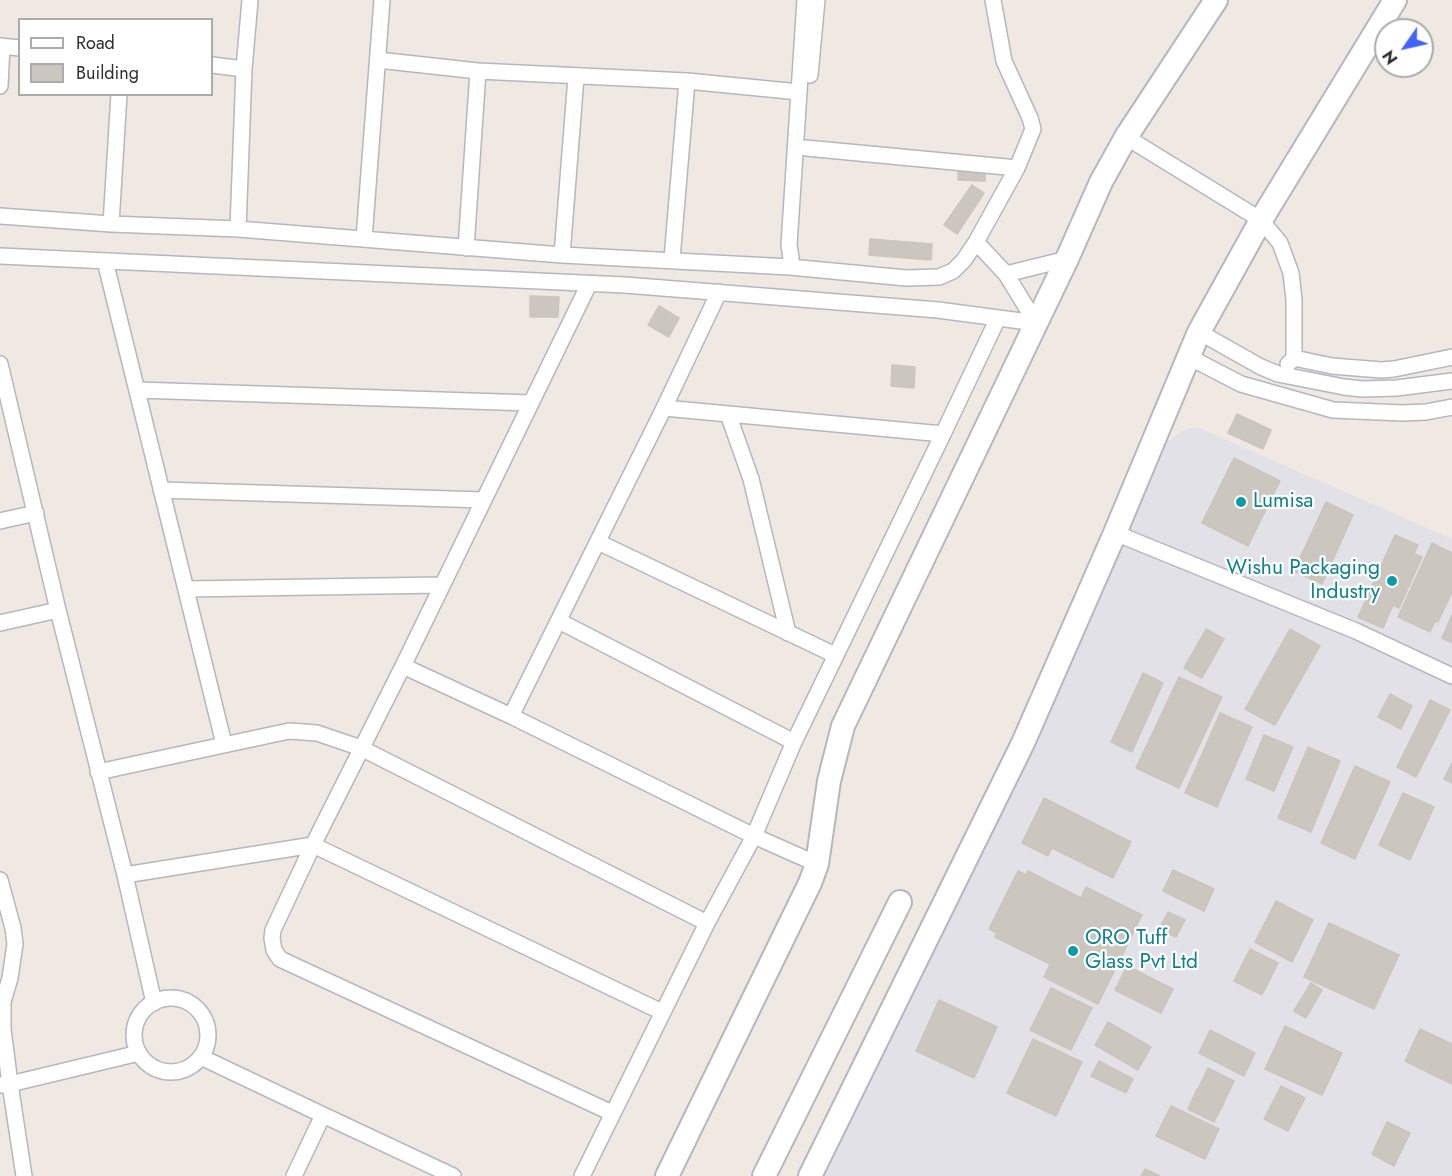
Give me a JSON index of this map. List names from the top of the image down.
{
  "places": ["Lumisa", "Wishu Packaging Industry", "ORO Tuff Glass Pvt Ltd"],
  "legend": ["Road", "Building"],
  "north": "bottom left"
}
